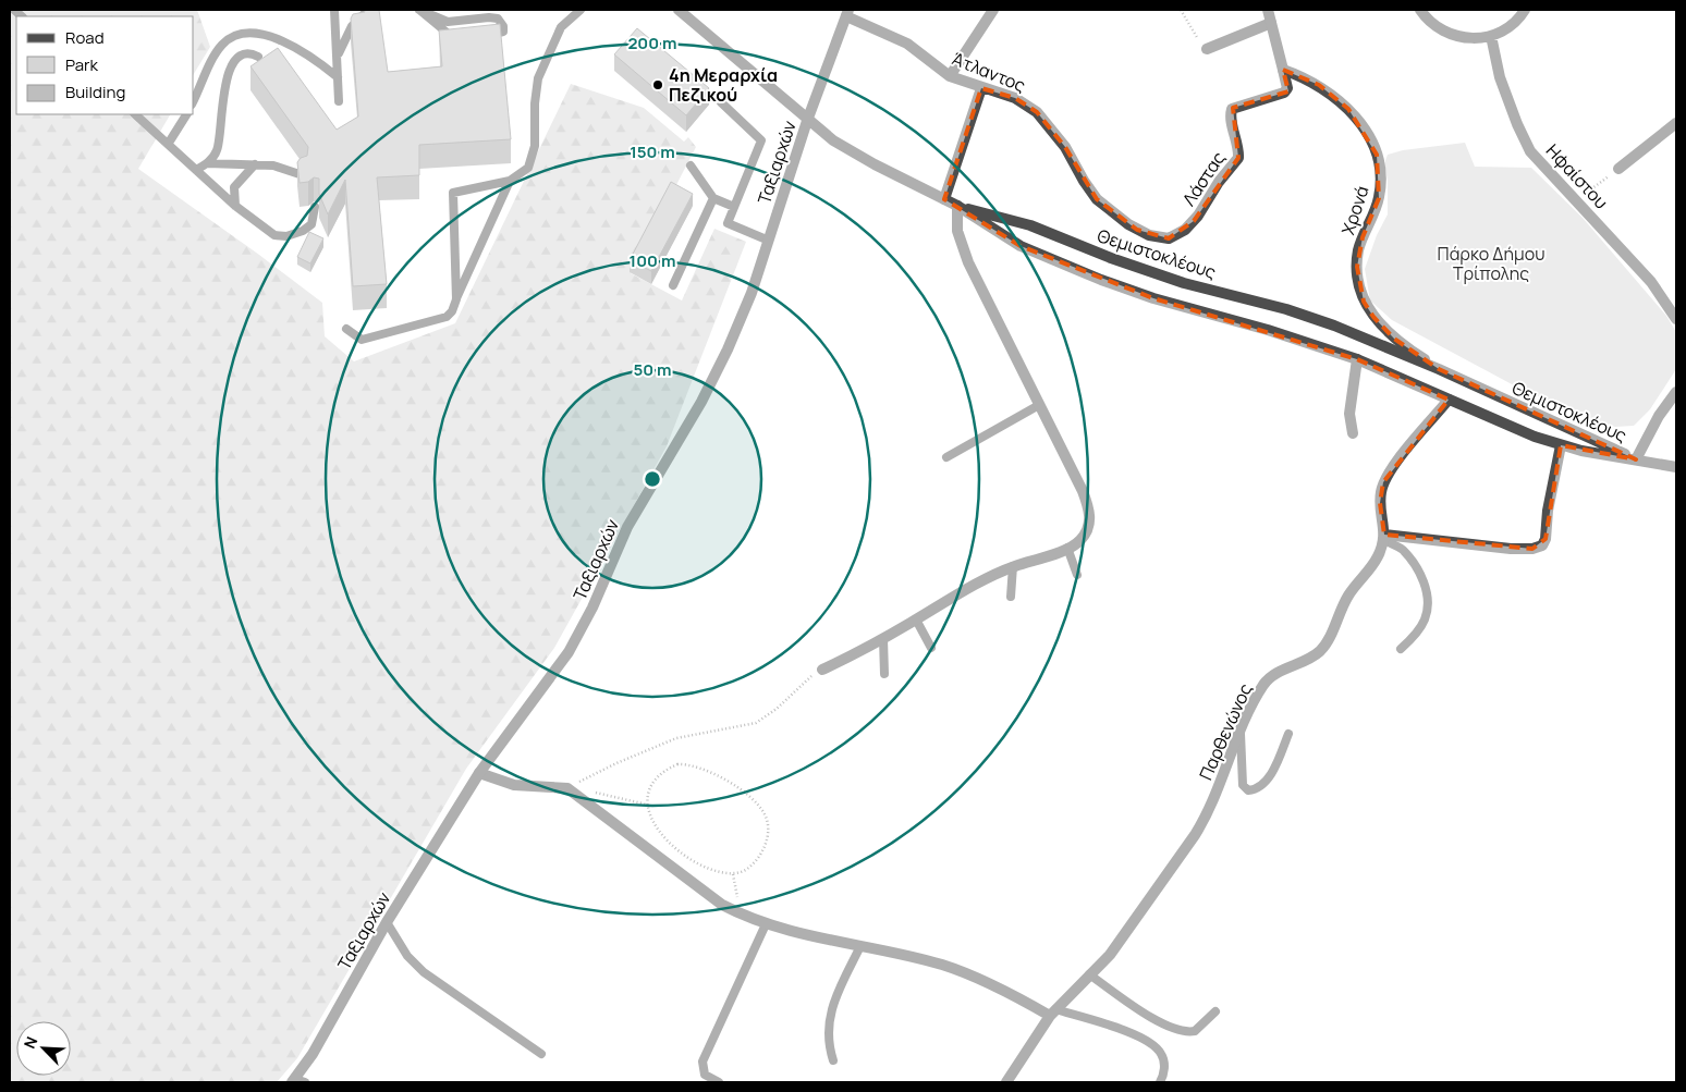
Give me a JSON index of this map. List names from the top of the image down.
{
  "streets": {
    "street": [
      "Άτλαντος",
      "Ταξιαρχών",
      "Ηφαίστου",
      "Λάστας",
      "Χρονά",
      "Θεμιστοκλέους",
      "Παρθενώνος"
    ]
  },
  "crossings": [
    ["Άτλαντος", "Ταξιαρχών"],
    ["Άτλαντος", "Λάστας"],
    ["Ταξιαρχών", "Θεμιστοκλέους"],
    ["Λάστας", "Χρονά"],
    ["Χρονά", "Θεμιστοκλέους"]
  ],
  "parks": ["Πάρκο Δήμου Τρίπολης"],
  "places": ["4η Μεραρχία Πεζικού"],
  "legend": ["Road", "Park", "Building"],
  "north": "top left",
  "rings": [
    "200 m",
    "150 m",
    "100 m",
    "50 m"
  ]
}
